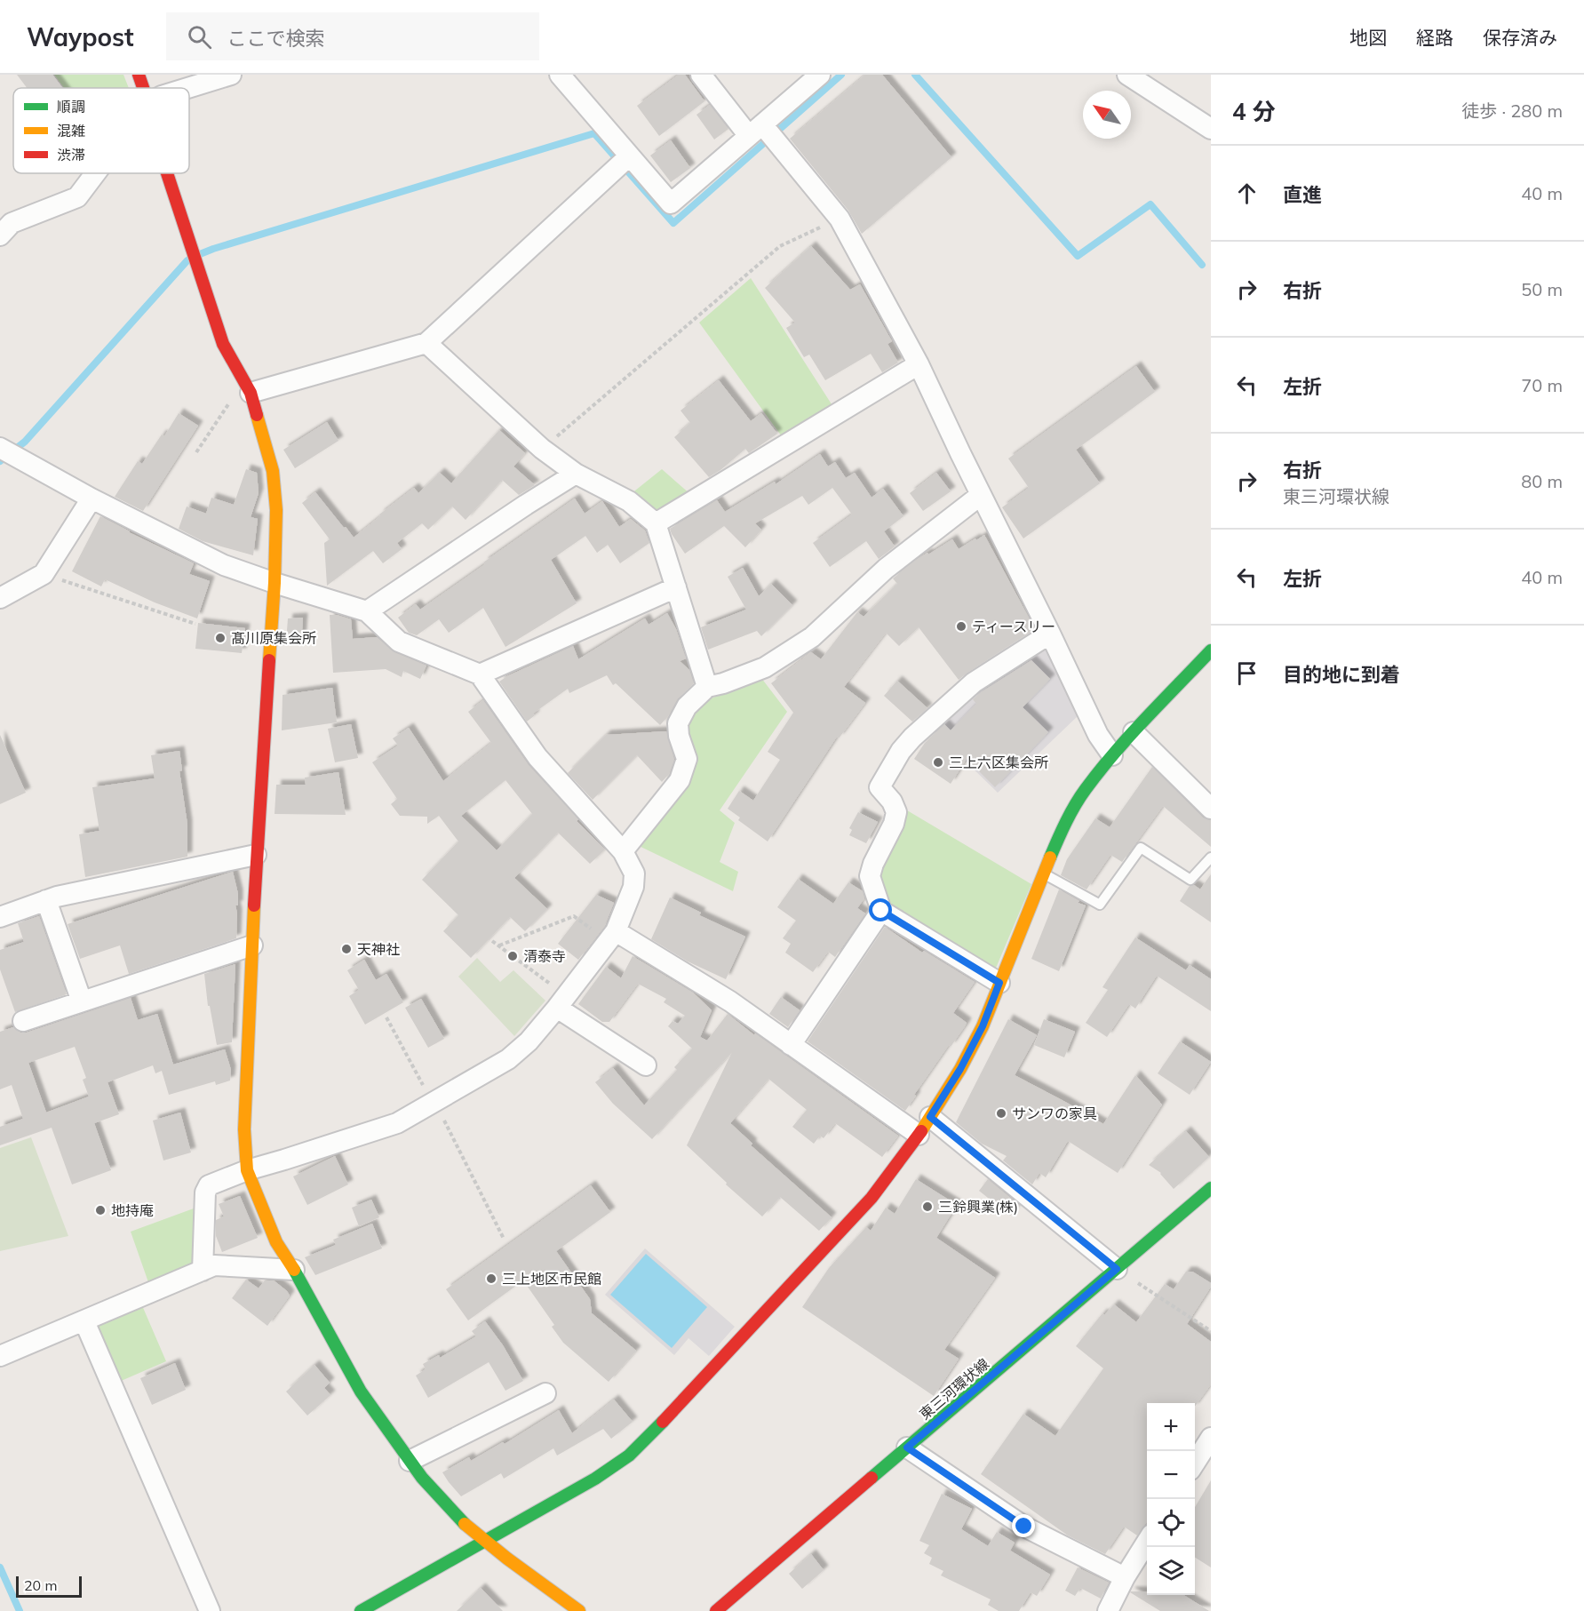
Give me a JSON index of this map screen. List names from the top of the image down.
{
  "streets": {
    "street": ["東三河環状線"]
  },
  "places": [
    "ティースリー",
    "髙川原集会所",
    "三上六区集会所",
    "天神社",
    "清泰寺",
    "サンワの家具",
    "三鈴興業(株)",
    "地持庵",
    "三上地区市民館"
  ],
  "legend": ["順調", "混雑", "渋滞"],
  "scale_bar": "20 m",
  "north": "top left",
  "page": {
    "header": "Waypost",
    "search": "ここで検索",
    "nav": ["地図", "経路", "保存済み"],
    "heading": ["4 分", "徒歩 · 280 m"],
    "list": [
      ["直進", "40 m"],
      ["右折", "50 m"],
      ["左折", "70 m"],
      ["右折", "東三河環状線", "80 m"],
      ["左折", "40 m"],
      "目的地に到着"
    ],
    "map_buttons": ["+", "−"],
    "scale": "20 m"
  }
}
